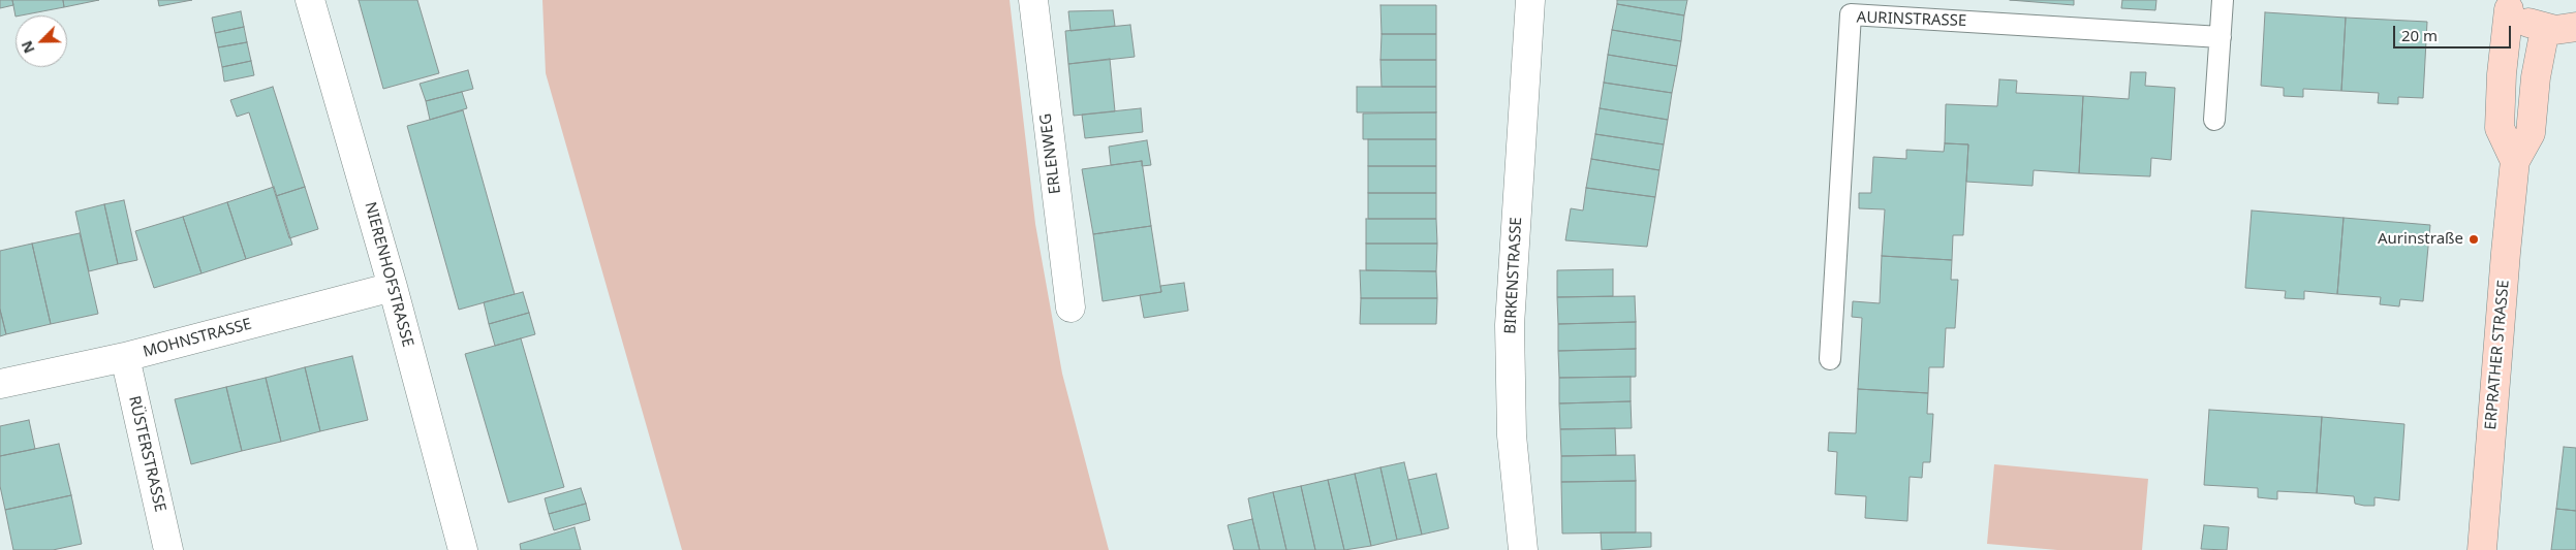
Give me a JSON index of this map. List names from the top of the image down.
{
  "streets": {
    "main road": ["ERPRATHER STRASSE"],
    "street": [
      "ERLENWEG",
      "NIERENHOFSTRASSE",
      "BIRKENSTRASSE",
      "MOHNSTRASSE",
      "RÜSTERSTRASSE"
    ],
    "lane": ["AURINSTRASSE"]
  },
  "crossings": [
    ["NIERENHOFSTRASSE", "MOHNSTRASSE"],
    ["MOHNSTRASSE", "RÜSTERSTRASSE"]
  ],
  "places": ["Aurinstraße"],
  "scale_bar": "20 m",
  "north": "bottom left"
}
